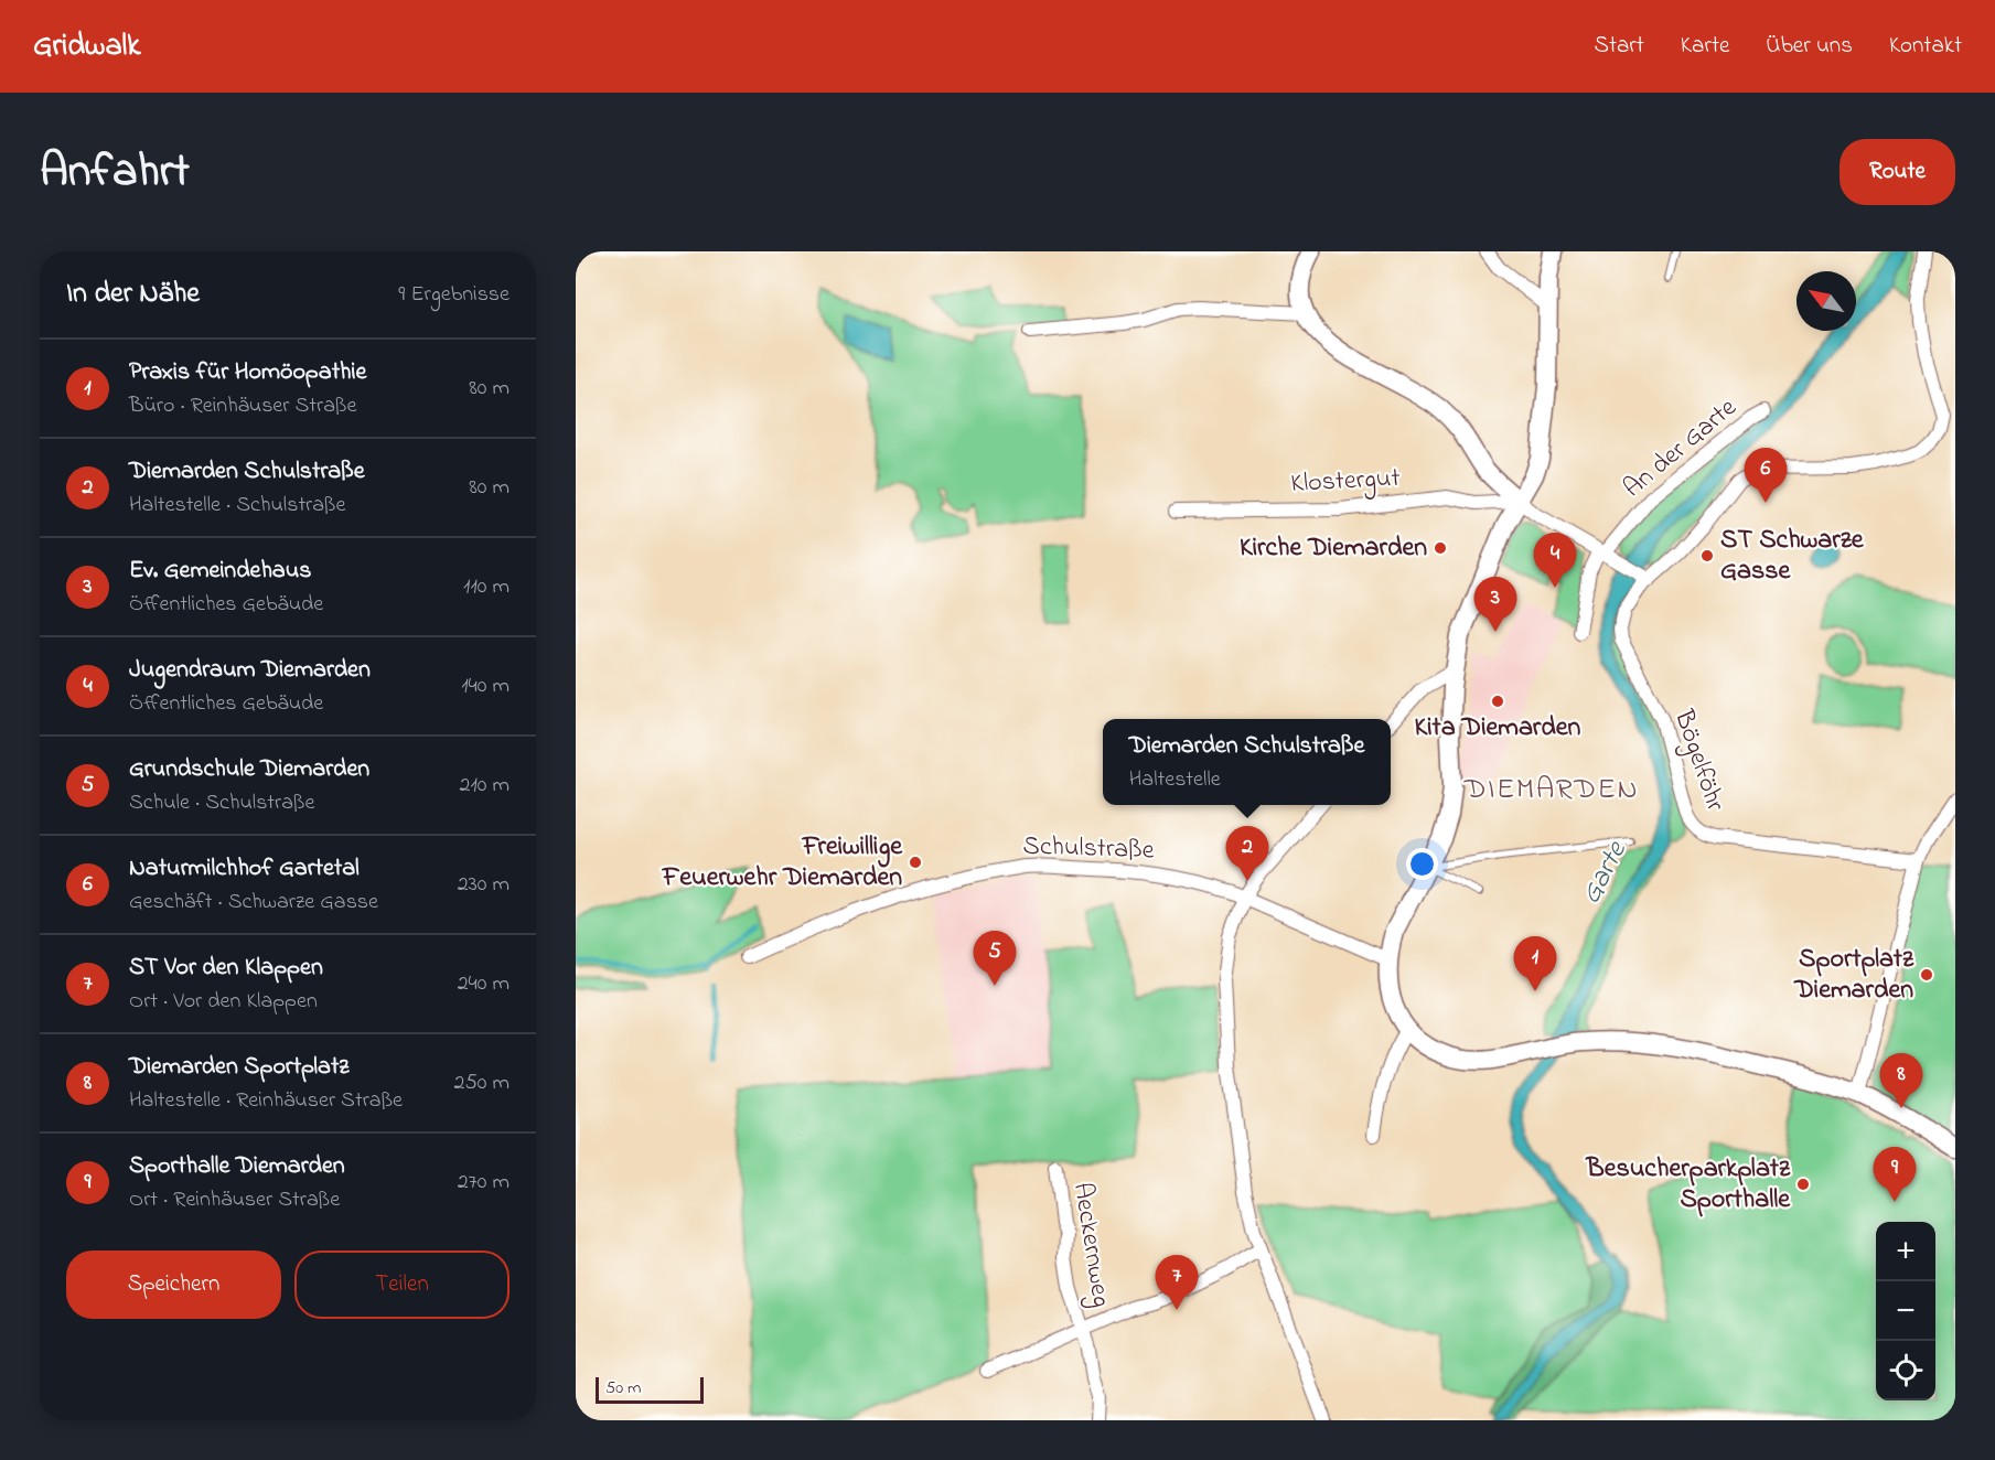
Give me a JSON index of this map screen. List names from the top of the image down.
{
  "streets": {
    "street": [
      "An der Garte",
      "Klostergut",
      "Bögelföhr",
      "Schulstraße",
      "Aeckernweg"
    ]
  },
  "districts": ["DIEMARDEN"],
  "water": ["Garte"],
  "places": [
    "Kirche Diemarden",
    "ST Schwarze Gasse",
    "Kita Diemarden",
    "Freiwillige Feuerwehr Diemarden",
    "Sportplatz Diemarden",
    "Besucherparkplatz Sporthalle"
  ],
  "scale_bar": "50 m",
  "north": "top left",
  "page": {
    "header": "Gridwalk",
    "nav": [
      "Start",
      "Karte",
      "Über uns",
      "Kontakt"
    ],
    "title": "Anfahrt",
    "buttons": [
      "Route",
      ["Speichern", "Teilen"]
    ],
    "heading": ["In der Nähe", "9 Ergebnisse"],
    "list": [
      {
        "mark": "1",
        "name": "Praxis für Homöopathie",
        "note": "Büro · Reinhäuser Straße",
        "value": "80 m"
      },
      {
        "mark": "2",
        "name": "Diemarden Schulstraße",
        "note": "Haltestelle · Schulstraße",
        "value": "80 m"
      },
      {
        "mark": "3",
        "name": "Ev. Gemeindehaus",
        "note": "Öffentliches Gebäude",
        "value": "110 m"
      },
      {
        "mark": "4",
        "name": "Jugendraum Diemarden",
        "note": "Öffentliches Gebäude",
        "value": "140 m"
      },
      {
        "mark": "5",
        "name": "Grundschule Diemarden",
        "note": "Schule · Schulstraße",
        "value": "210 m"
      },
      {
        "mark": "6",
        "name": "Naturmilchhof Gartetal",
        "note": "Geschäft · Schwarze Gasse",
        "value": "230 m"
      },
      {
        "mark": "7",
        "name": "ST Vor den Klappen",
        "note": "Ort · Vor den Klappen",
        "value": "240 m"
      },
      {
        "mark": "8",
        "name": "Diemarden Sportplatz",
        "note": "Haltestelle · Reinhäuser Straße",
        "value": "250 m"
      },
      {
        "mark": "9",
        "name": "Sporthalle Diemarden",
        "note": "Ort · Reinhäuser Straße",
        "value": "270 m"
      }
    ],
    "pins": [
      "6",
      "4",
      "3",
      "2",
      "5",
      "1",
      "8",
      "9",
      "7"
    ],
    "popup": ["Diemarden Schulstraße", "Haltestelle"],
    "map_buttons": ["+", "−"],
    "scale": "50 m"
  }
}
